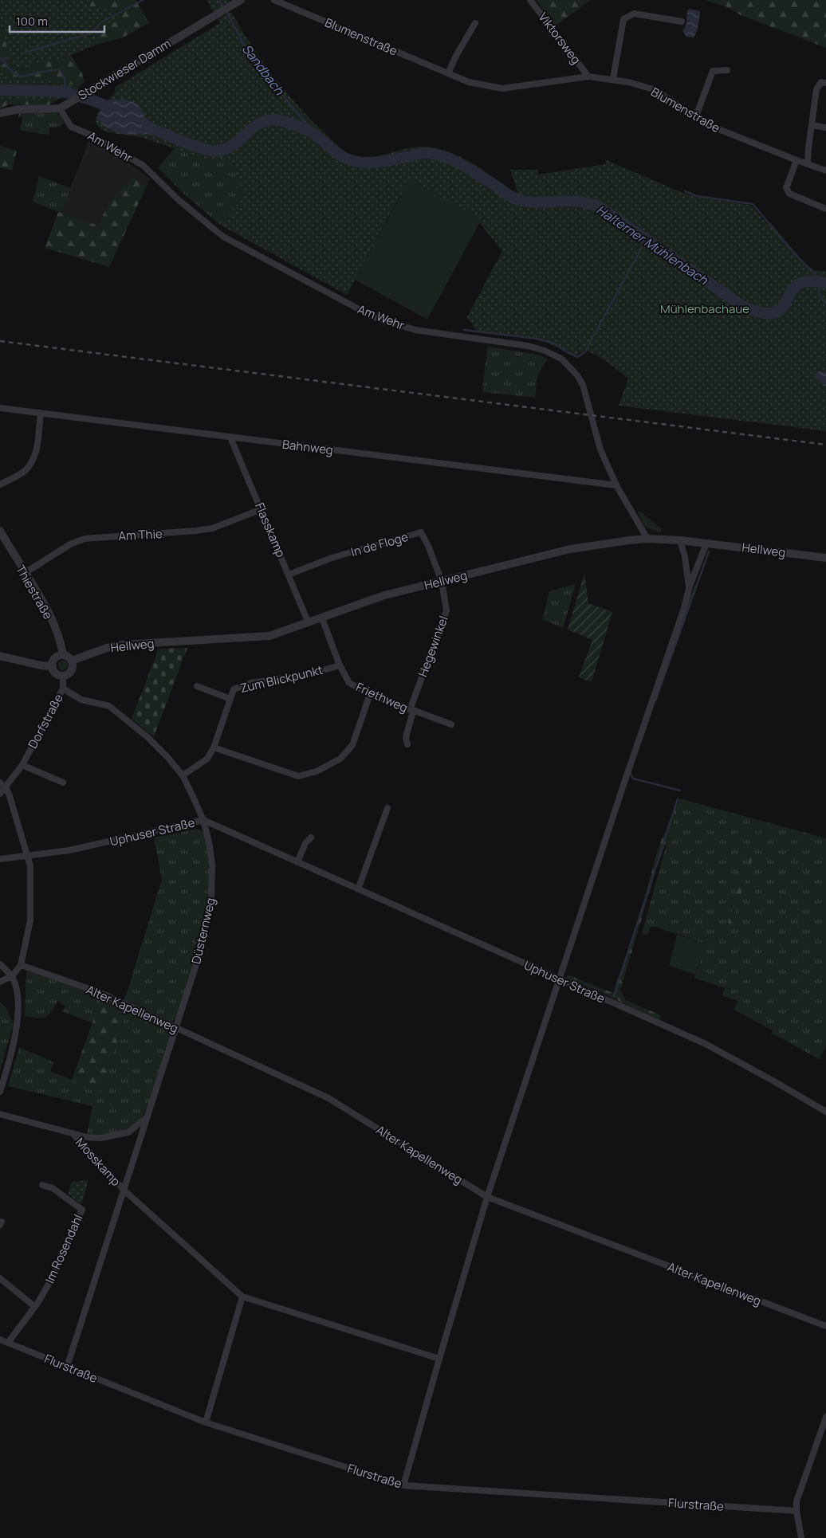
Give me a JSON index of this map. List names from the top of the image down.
{
  "streets": {
    "street": [
      "Blumenstraße",
      "Viktorsweg",
      "Stockwieser Damm",
      "Am Wehr",
      "Bahnweg",
      "Flasskamp",
      "Am Thie",
      "In de Floge",
      "Hellweg",
      "Thiestraße",
      "Hegewinkel",
      "Zum Blickpunkt",
      "Friethweg",
      "Dorfstraße",
      "Uphuser Straße",
      "Düsternweg",
      "Alter Kapellenweg",
      "Mosskamp",
      "Im Rosendahl",
      "Flurstraße"
    ]
  },
  "crossings": [
    ["Blumenstraße", "Viktorsweg"],
    ["Stockwieser Damm", "Am Wehr"],
    ["Am Wehr", "Bahnweg"],
    ["Am Wehr", "Hellweg"],
    ["Bahnweg", "Flasskamp"],
    ["Flasskamp", "Am Thie"],
    ["Flasskamp", "In de Floge"],
    ["Flasskamp", "Hellweg"],
    ["Am Thie", "Thiestraße"],
    ["In de Floge", "Hellweg"],
    ["In de Floge", "Hegewinkel"],
    ["Hellweg", "Thiestraße"],
    ["Hellweg", "Hegewinkel"],
    ["Hellweg", "Friethweg"],
    ["Hellweg", "Dorfstraße"],
    ["Thiestraße", "Dorfstraße"],
    ["Hegewinkel", "Friethweg"],
    ["Zum Blickpunkt", "Friethweg"],
    ["Zum Blickpunkt", "Düsternweg"],
    ["Dorfstraße", "Düsternweg"],
    ["Uphuser Straße", "Düsternweg"],
    ["Düsternweg", "Alter Kapellenweg"],
    ["Düsternweg", "Mosskamp"],
    ["Düsternweg", "Flurstraße"],
    ["Im Rosendahl", "Flurstraße"]
  ],
  "water": ["Sandbach", "Halterner Mühlenbach"],
  "parks": ["Mühlenbachaue"],
  "scale_bar": "100 m"
}
